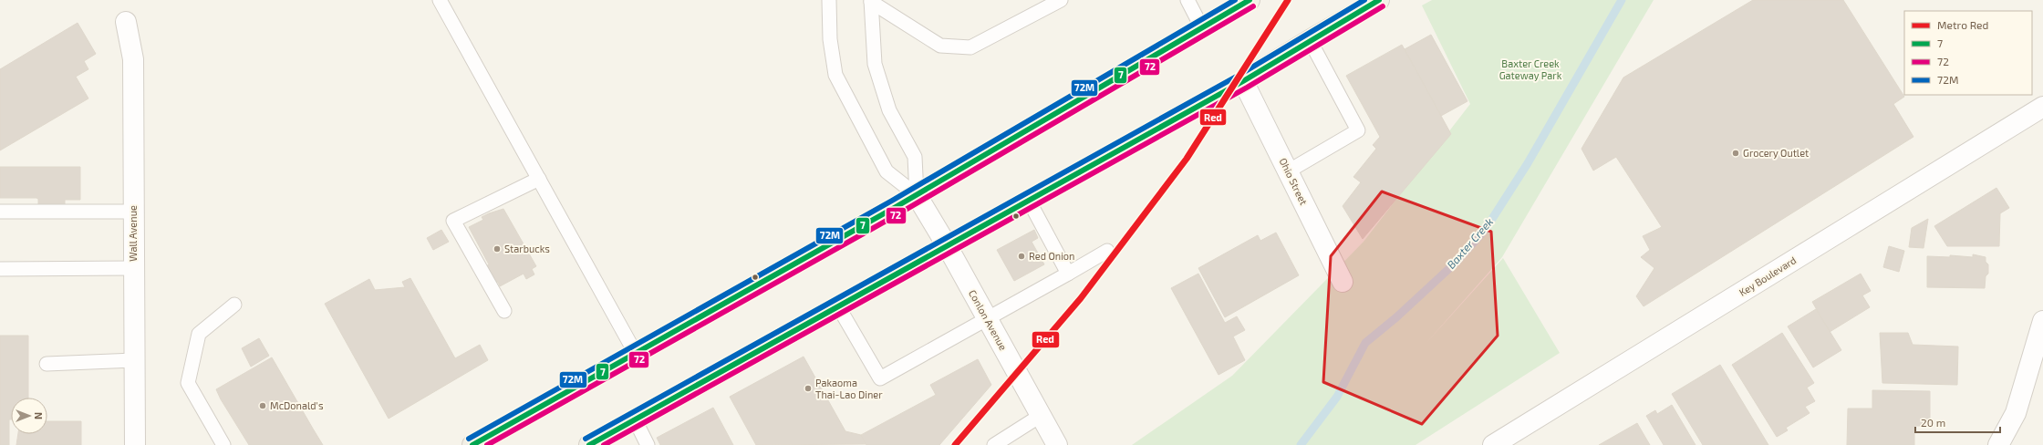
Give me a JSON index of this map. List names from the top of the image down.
{
  "streets": {
    "street": [
      "Ohio Street",
      "Wall Avenue",
      "Key Boulevard",
      "Conlon Avenue"
    ]
  },
  "water": ["Baxter Creek"],
  "parks": ["Baxter Creek Gateway Park"],
  "places": [
    "Grocery Outlet",
    "Starbucks",
    "Red Onion",
    "Pakaoma Thai-Lao Diner",
    "McDonald's"
  ],
  "lines": [
    "metro line Red",
    "transit line 7",
    "transit line 72M",
    "transit line 72"
  ],
  "legend": [
    "Metro Red",
    "7",
    "72",
    "72M"
  ],
  "scale_bar": "20 m",
  "north": "right"
}
